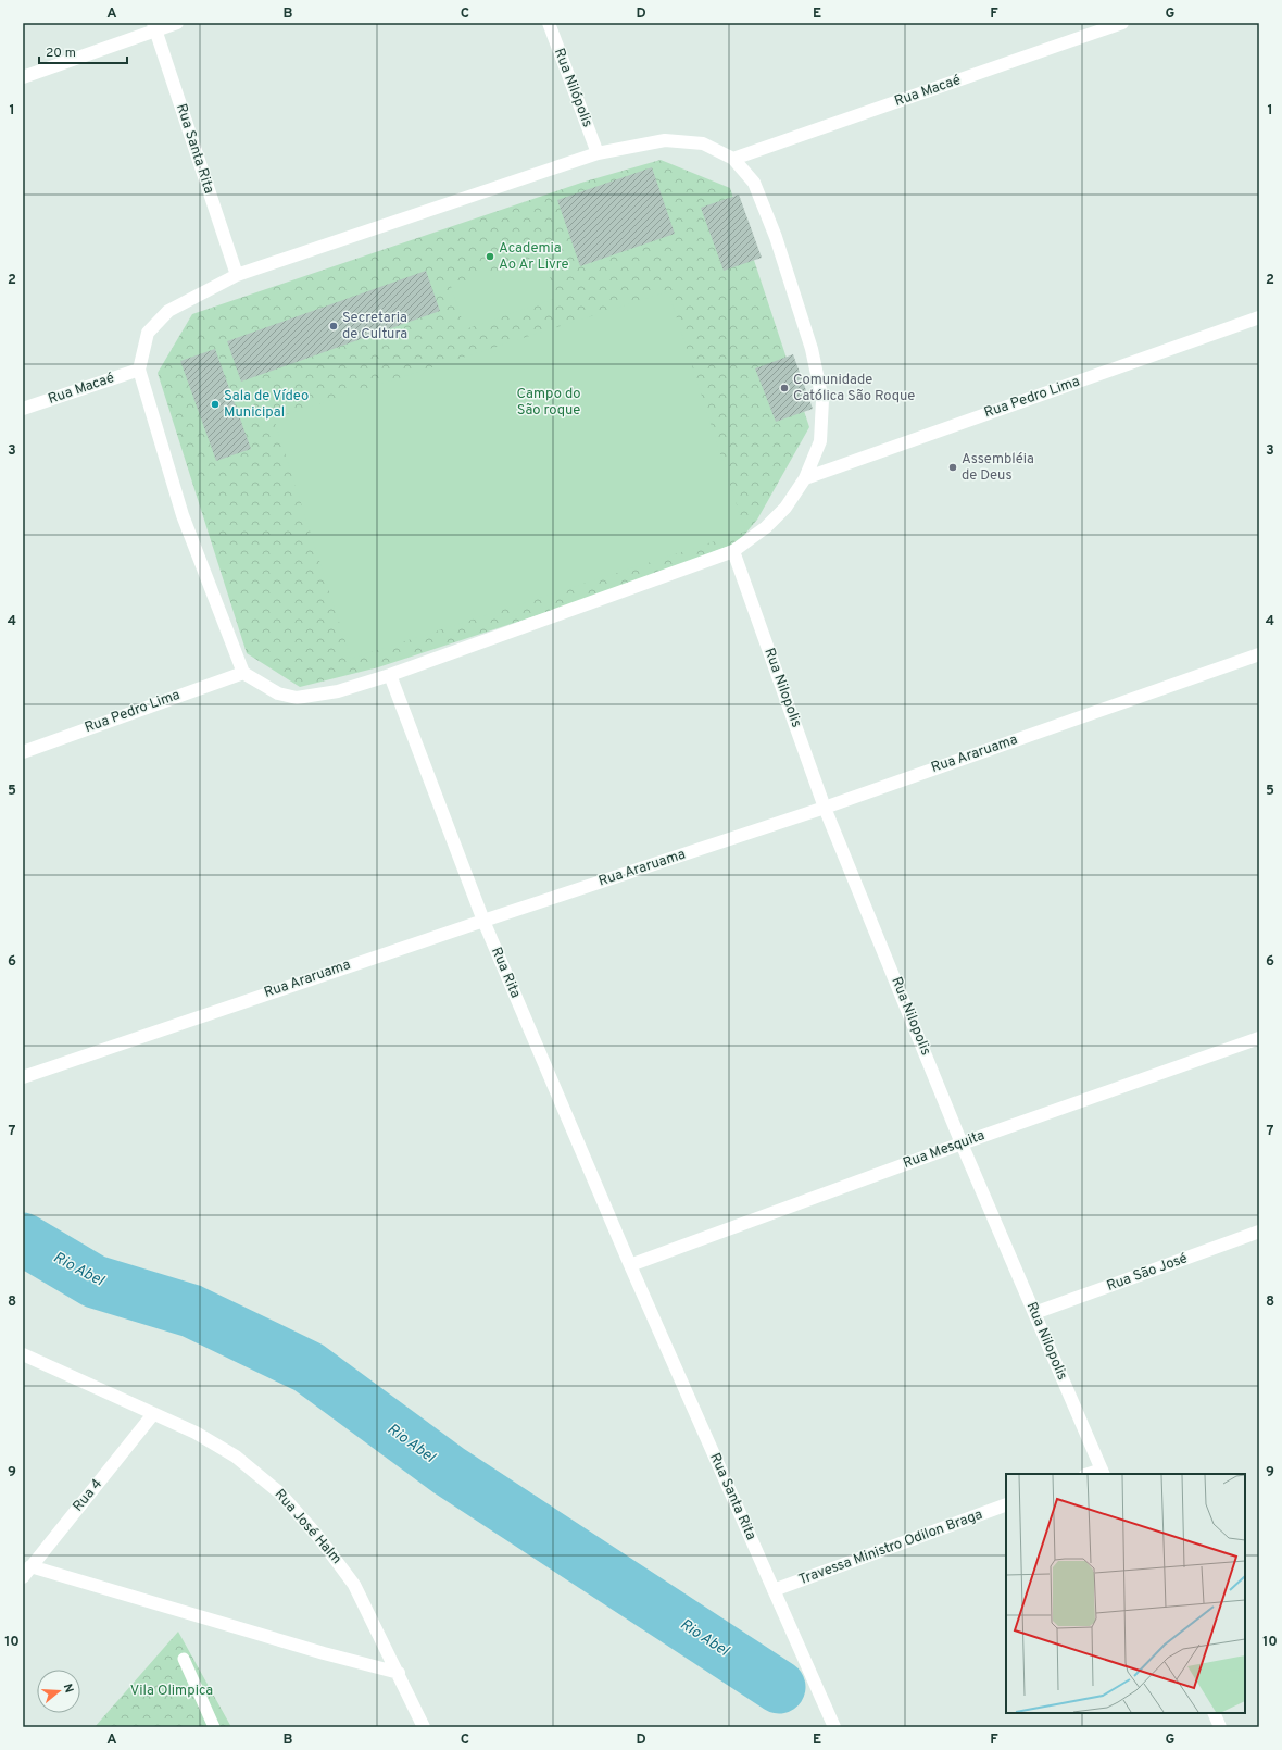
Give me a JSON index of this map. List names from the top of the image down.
{
  "streets": {
    "street": [
      "Rua Nilópolis",
      "Rua Macaé",
      "Rua Santa Rita",
      "Rua Pedro Lima",
      "Rua Nilopolis",
      "Rua Araruama",
      "Rua Rita",
      "Rua Mesquita",
      "Rua São José",
      "Rua 4",
      "Rua José Halm",
      "Travessa Ministro Odilon Braga"
    ]
  },
  "crossings": [
    ["Rua Santa Rita", "Rua Rita"],
    ["Rua Santa Rita", "Rua Mesquita"],
    ["Rua Santa Rita", "Travessa Ministro Odilon Braga"],
    ["Rua Nilopolis", "Rua Araruama"],
    ["Rua Nilopolis", "Rua Mesquita"],
    ["Rua Nilopolis", "Rua São José"],
    ["Rua Araruama", "Rua Rita"],
    ["Rua Rita", "Rua Mesquita"],
    ["Rua 4", "Rua José Halm"]
  ],
  "water": ["Rio Abel"],
  "parks": ["Campo do São roque", "Vila Olimpica"],
  "places": [
    "Academia Ao Ar Livre",
    "Secretaria de Cultura",
    "Comunidade Católica São Roque",
    "Sala de Vídeo Municipal",
    "Assembléia de Deus"
  ],
  "scale_bar": "20 m",
  "north": "right",
  "grid": {
    "columns": [
      "A",
      "B",
      "C",
      "D",
      "E",
      "F",
      "G"
    ],
    "rows": [
      "1",
      "2",
      "3",
      "4",
      "5",
      "6",
      "7",
      "8",
      "9",
      "10"
    ]
  }
}
